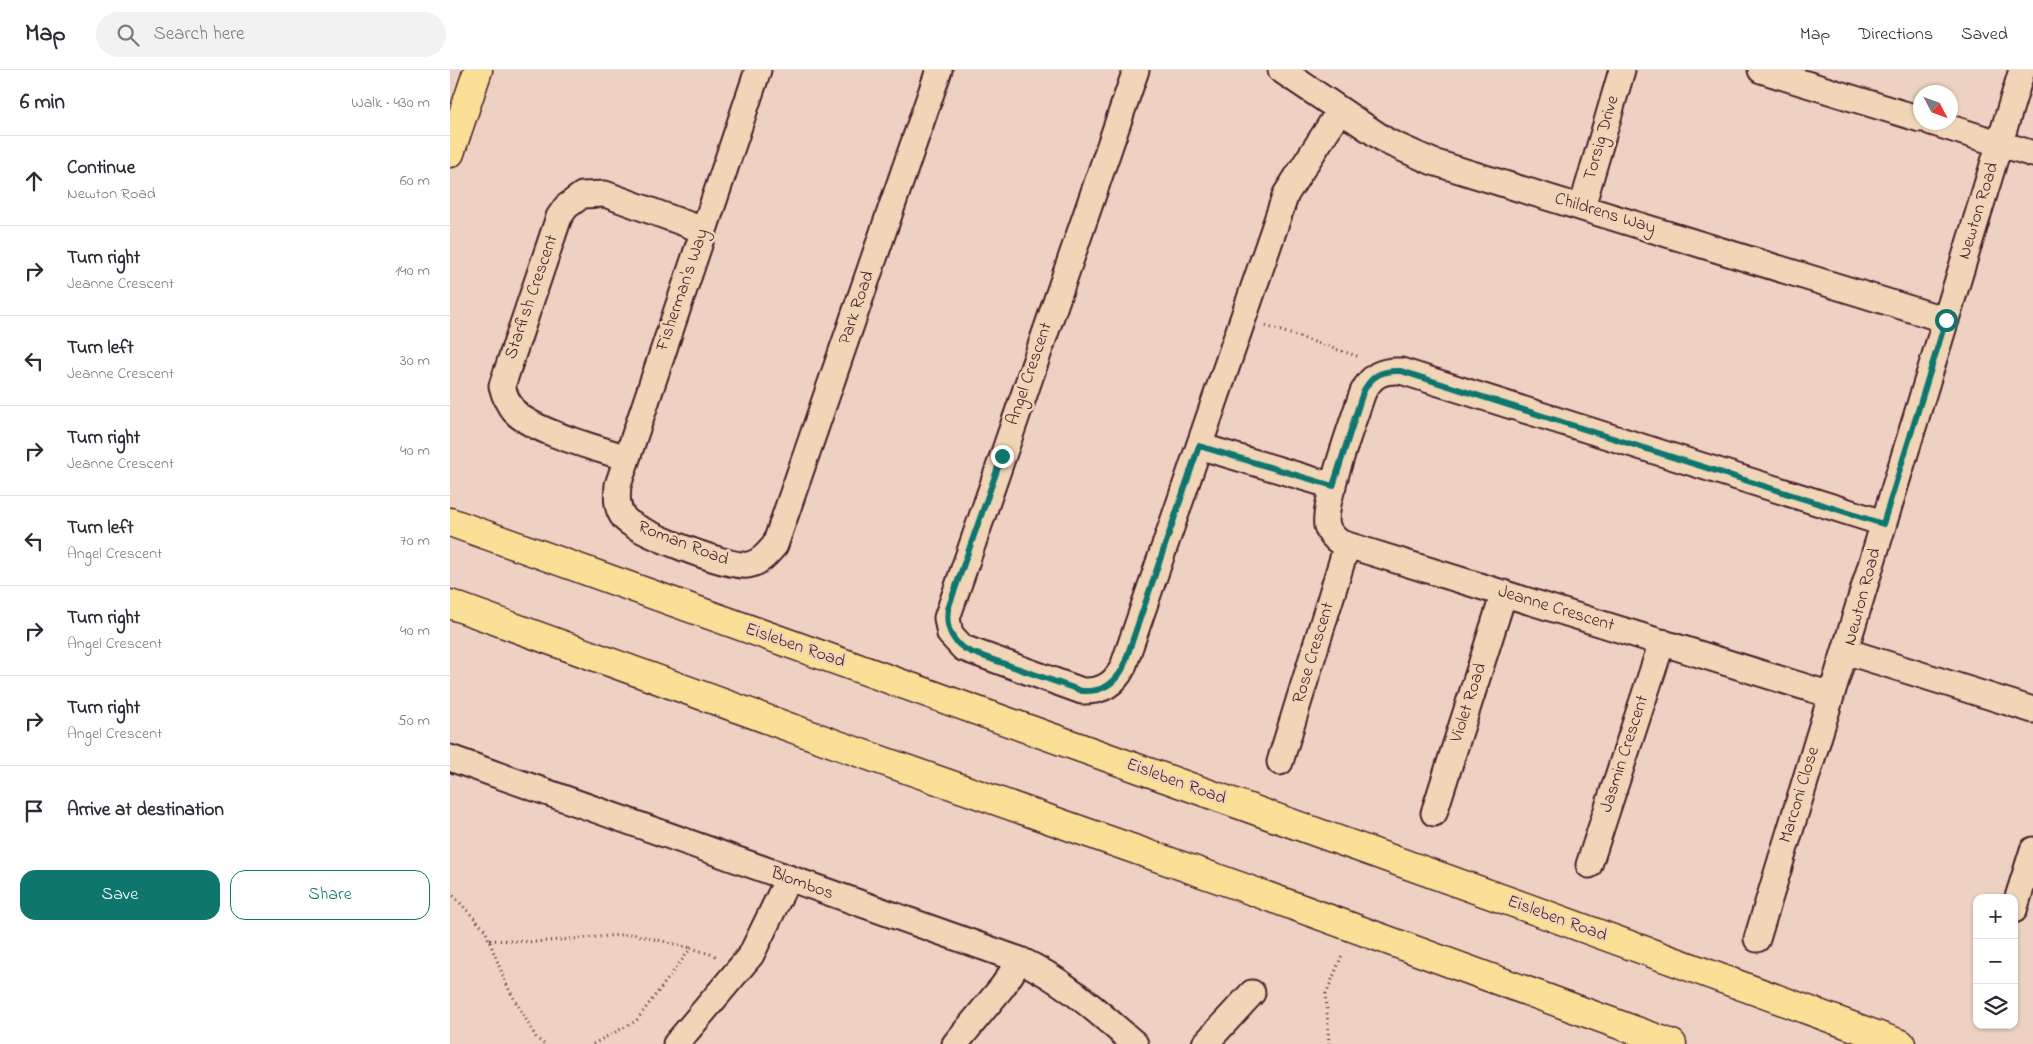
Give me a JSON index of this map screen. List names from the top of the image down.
{
  "streets": {
    "main road": ["Eisleben Road"],
    "street": [
      "Torsig Drive",
      "Newton Road",
      "Childrens Way",
      "Fisherman's Way",
      "Starfish Crescent",
      "Park Road",
      "Angel Crescent",
      "Roman Road",
      "Jeanne Crescent",
      "Rose Crescent",
      "Violet Road",
      "Jasmin Crescent",
      "Marconi Close",
      "Blombos"
    ]
  },
  "crossings": [
    ["Torsig Drive", "Childrens Way"],
    ["Newton Road", "Childrens Way"],
    ["Newton Road", "Marconi Close"],
    ["Childrens Way", "Angel Crescent"],
    ["Fisherman's Way", "Starfish Crescent"],
    ["Fisherman's Way", "Roman Road"],
    ["Park Road", "Roman Road"],
    ["Jeanne Crescent", "Rose Crescent"],
    ["Jeanne Crescent", "Violet Road"],
    ["Jeanne Crescent", "Jasmin Crescent"],
    ["Jeanne Crescent", "Marconi Close"]
  ],
  "north": "bottom right",
  "page": {
    "header": "Map",
    "search": "Search here",
    "nav": ["Map", "Directions", "Saved"],
    "heading": ["6 min", "Walk · 430 m"],
    "list": [
      ["Continue", "Newton Road", "60 m"],
      ["Turn right", "Jeanne Crescent", "140 m"],
      ["Turn left", "Jeanne Crescent", "30 m"],
      ["Turn right", "Jeanne Crescent", "40 m"],
      ["Turn left", "Angel Crescent", "70 m"],
      ["Turn right", "Angel Crescent", "40 m"],
      ["Turn right", "Angel Crescent", "50 m"],
      "Arrive at destination"
    ],
    "buttons": ["Save", "Share"],
    "map_buttons": ["+", "−"]
  }
}
